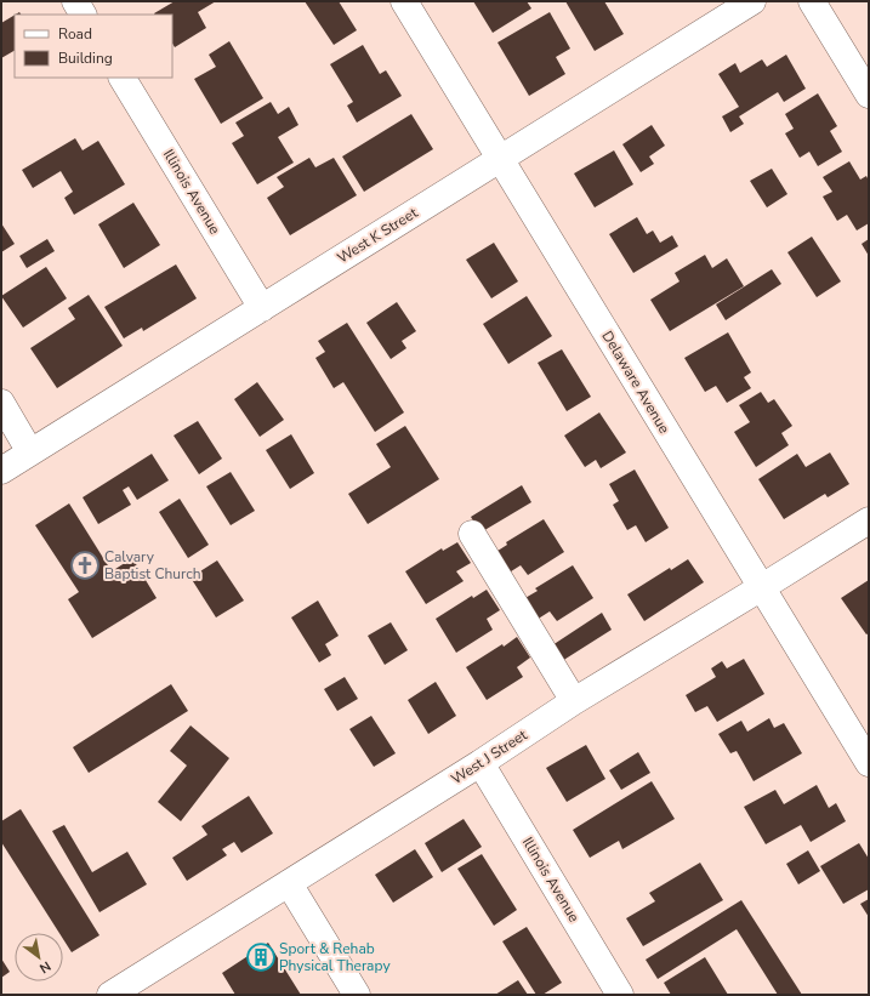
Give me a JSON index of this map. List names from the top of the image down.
{
  "streets": {
    "street": [
      "Illinois Avenue",
      "West K Street",
      "Delaware Avenue",
      "West J Street"
    ]
  },
  "crossings": [
    ["Illinois Avenue", "West K Street"],
    ["Illinois Avenue", "West J Street"],
    ["West K Street", "Delaware Avenue"],
    ["Delaware Avenue", "West J Street"]
  ],
  "places": {
    "church": ["Calvary Baptist Church"],
    "building": ["Sport & Rehab Physical Therapy"]
  },
  "legend": ["Road", "Building"],
  "north": "bottom right"
}
